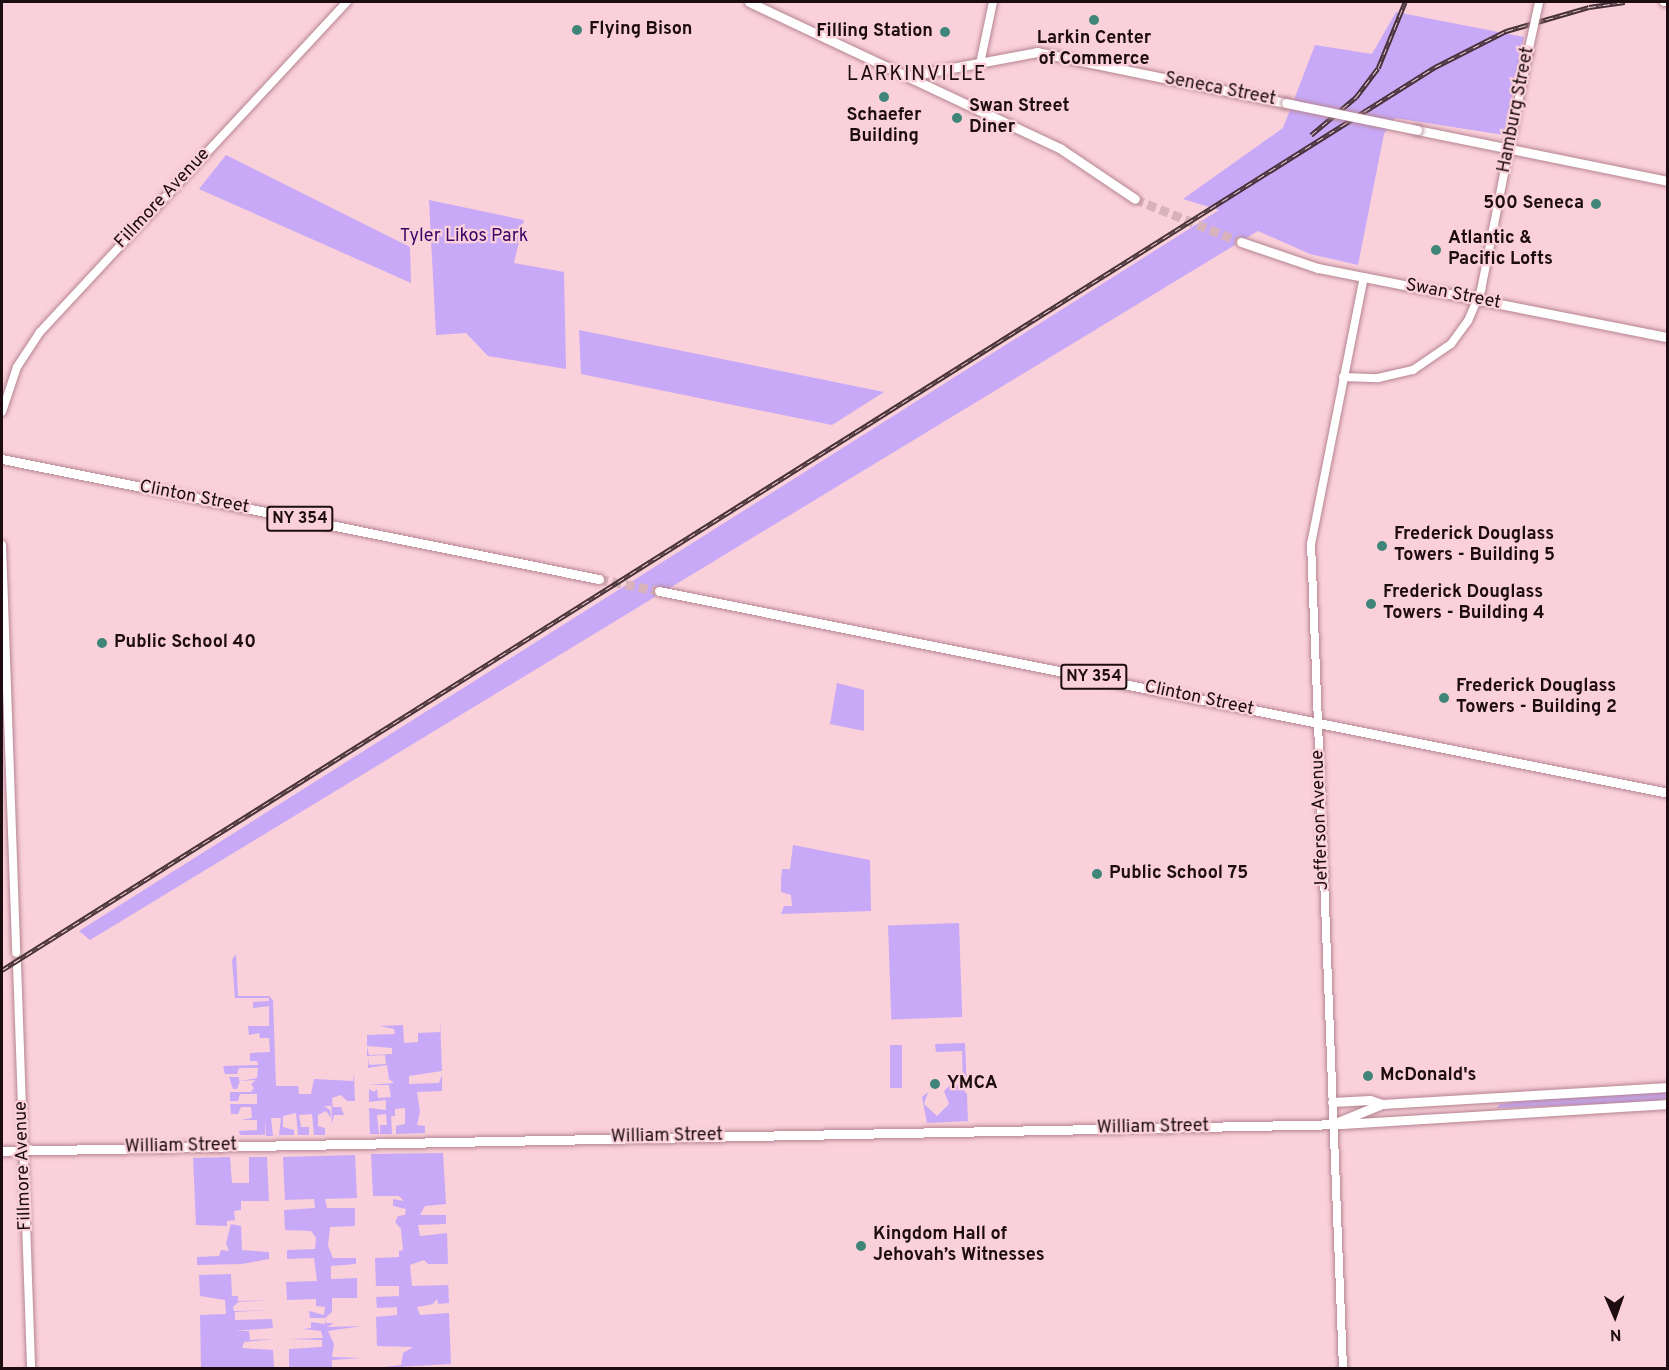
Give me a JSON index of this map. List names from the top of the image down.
{
  "streets": {
    "main road": [
      "Seneca Street",
      "Swan Street",
      "Clinton Street",
      "NY 354",
      "William Street"
    ],
    "street": ["Hamburg Street", "Fillmore Avenue", "Jefferson Avenue"]
  },
  "crossings": [
    ["Seneca Street", "Hamburg Street"],
    ["Hamburg Street", "Swan Street"],
    ["Hamburg Street", "Jefferson Avenue"],
    ["Fillmore Avenue", "William Street"],
    ["Swan Street", "Jefferson Avenue"],
    ["Clinton Street", "Jefferson Avenue"],
    ["Jefferson Avenue", "William Street"]
  ],
  "districts": ["LARKINVILLE"],
  "parks": ["Tyler Likos Park"],
  "places": [
    "Larkin Center of Commerce",
    "Flying Bison",
    "Filling Station",
    "Schaefer Building",
    "Swan Street Diner",
    "500 Seneca",
    "Atlantic & Pacific Lofts",
    "Frederick Douglass Towers - Building 5",
    "Frederick Douglass Towers - Building 4",
    "Public School 40",
    "Frederick Douglass Towers - Building 2",
    "Public School 75",
    "McDonald's",
    "YMCA",
    "Kingdom Hall of Jehovah’s Witnesses"
  ],
  "north": "bottom"
}
